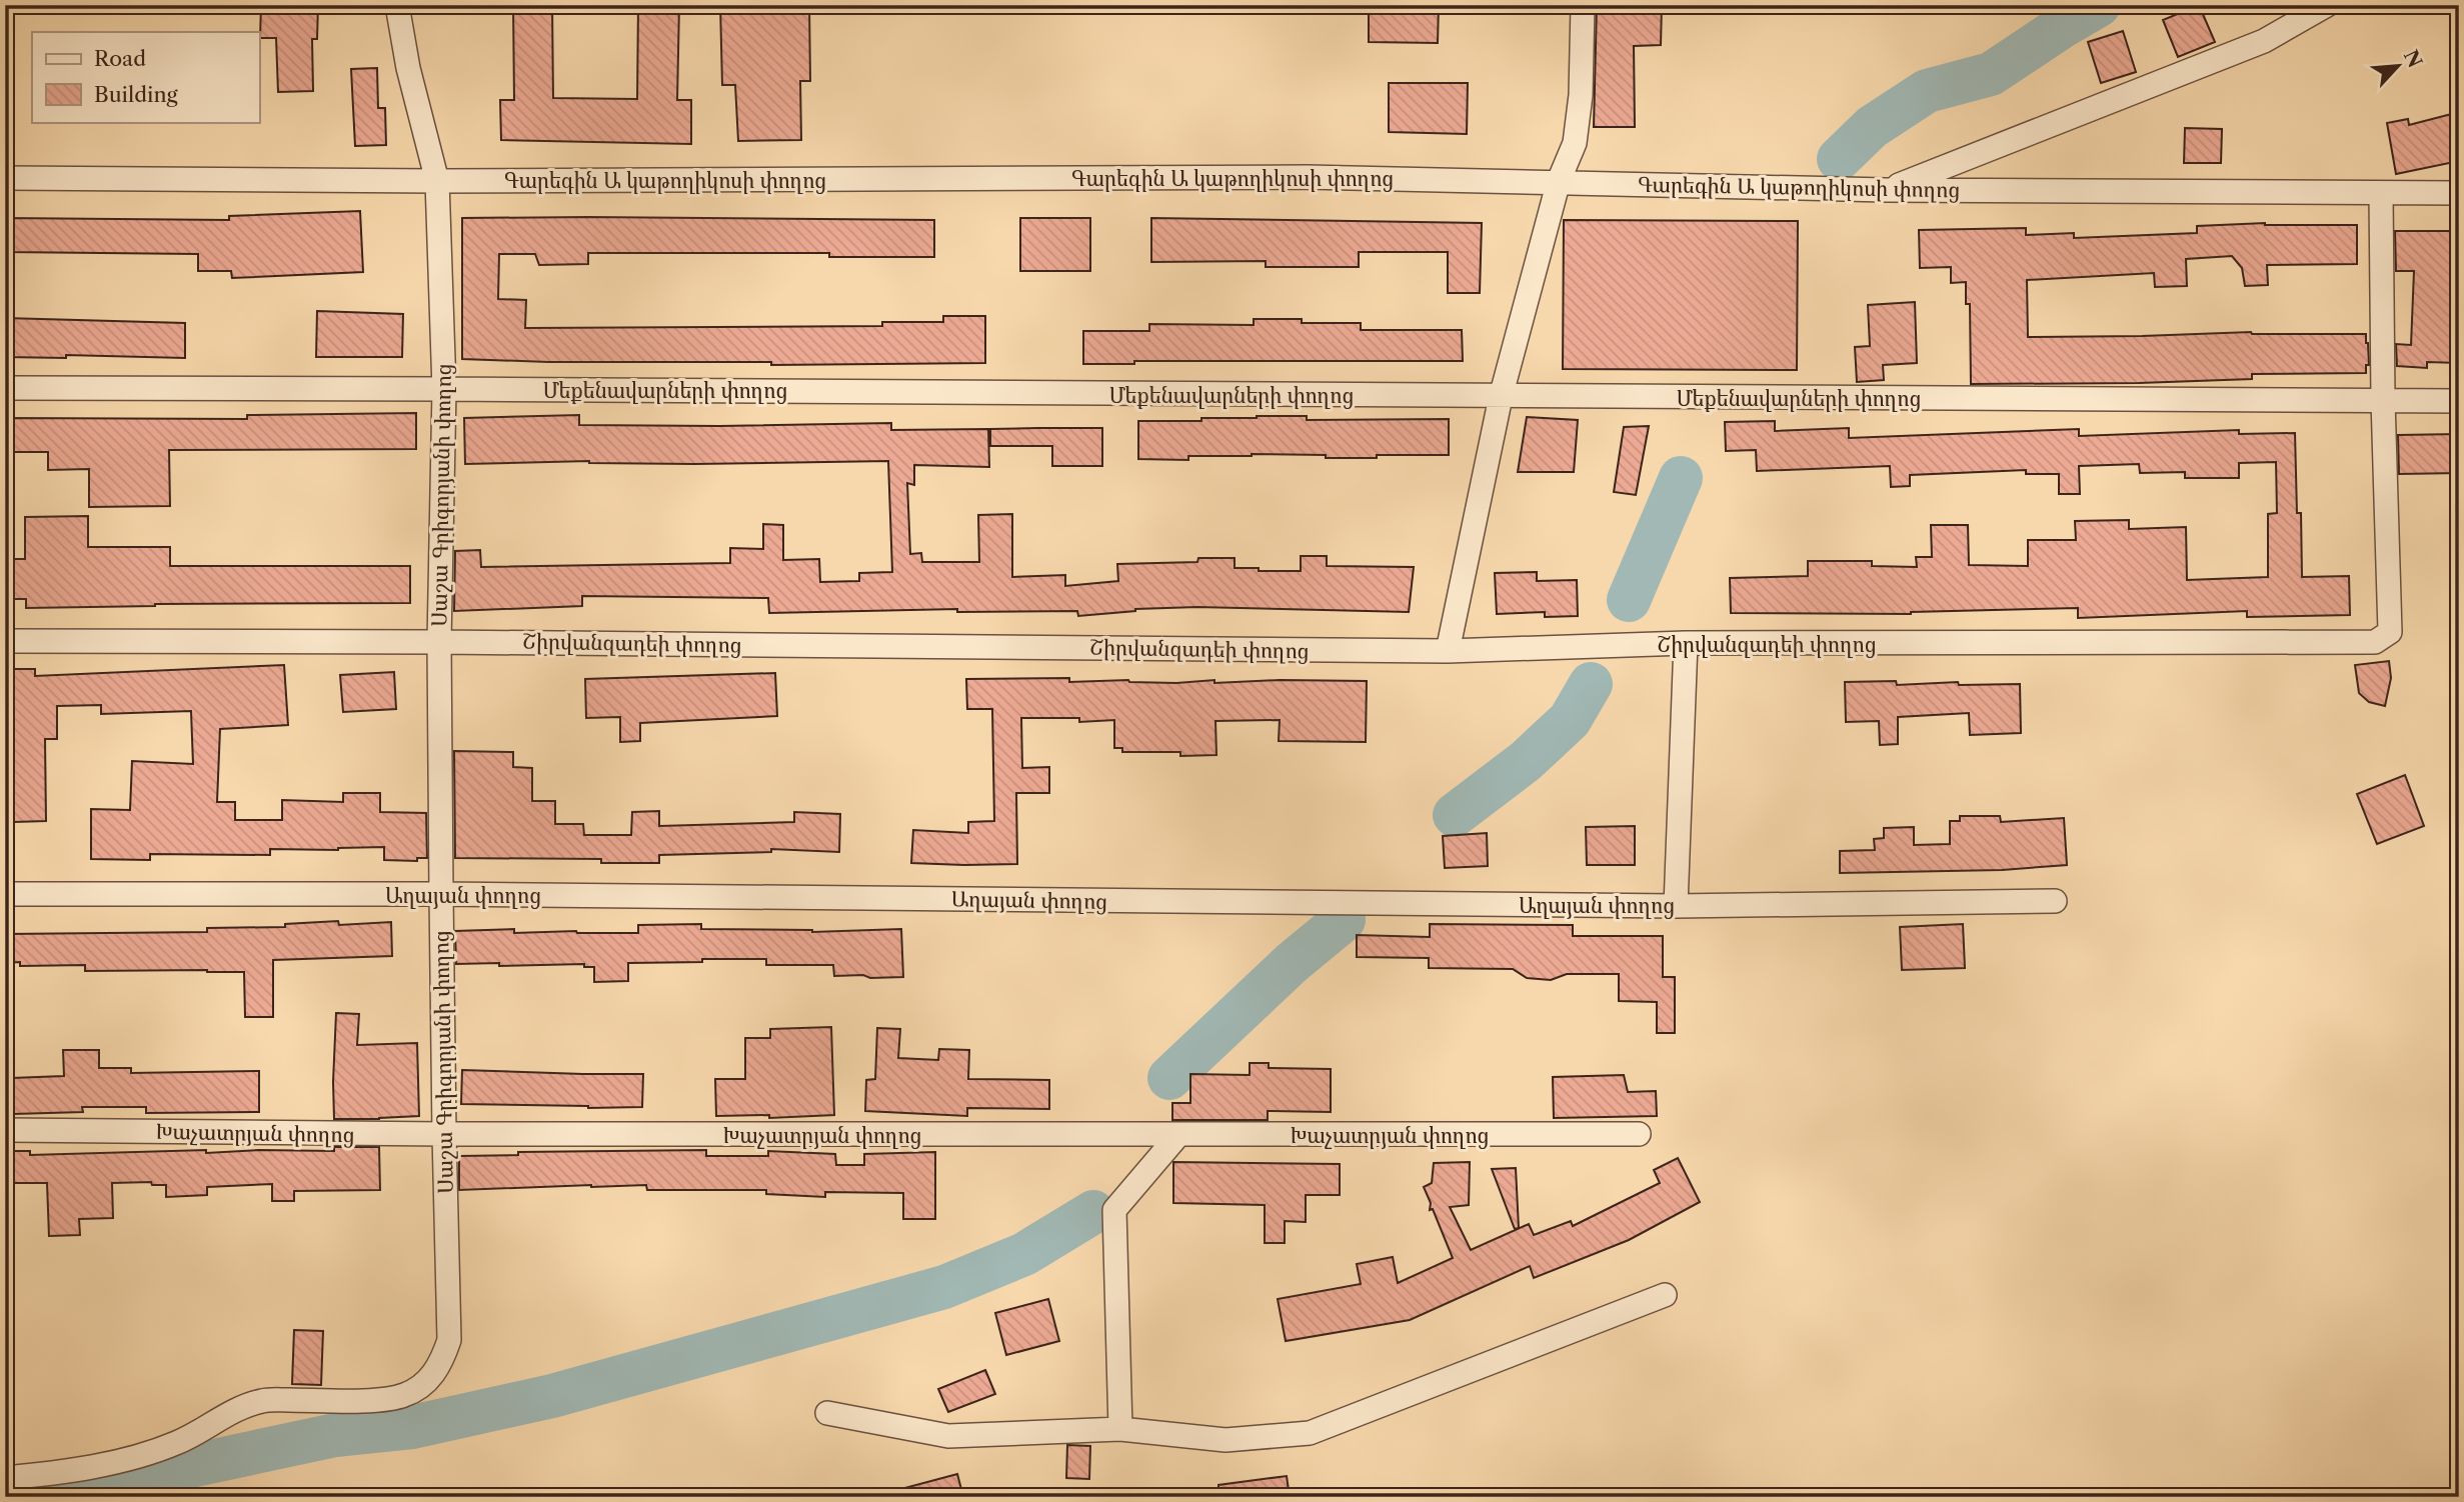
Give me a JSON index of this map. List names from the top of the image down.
{
  "streets": {
    "street": [
      "Գարեգին Ա կաթողիկոսի փողոց",
      "Մեքենավարների փողոց",
      "Սաշա Գրիգորյանի փողոց",
      "Շիրվանզադեի փողոց",
      "Աղայան փողոց",
      "Խաչատրյան փողոց"
    ]
  },
  "crossings": [
    ["Գարեգին Ա կաթողիկոսի փողոց", "Սաշա Գրիգորյանի փողոց"],
    ["Մեքենավարների փողոց", "Սաշա Գրիգորյանի փողոց"],
    ["Մեքենավարների փողոց", "Շիրվանզադեի փողոց"],
    ["Սաշա Գրիգորյանի փողոց", "Շիրվանզադեի փողոց"],
    ["Սաշա Գրիգորյանի փողոց", "Աղայան փողոց"],
    ["Սաշա Գրիգորյանի փողոց", "Խաչատրյան փողոց"]
  ],
  "legend": ["Road", "Building"],
  "north": "top right"
}
